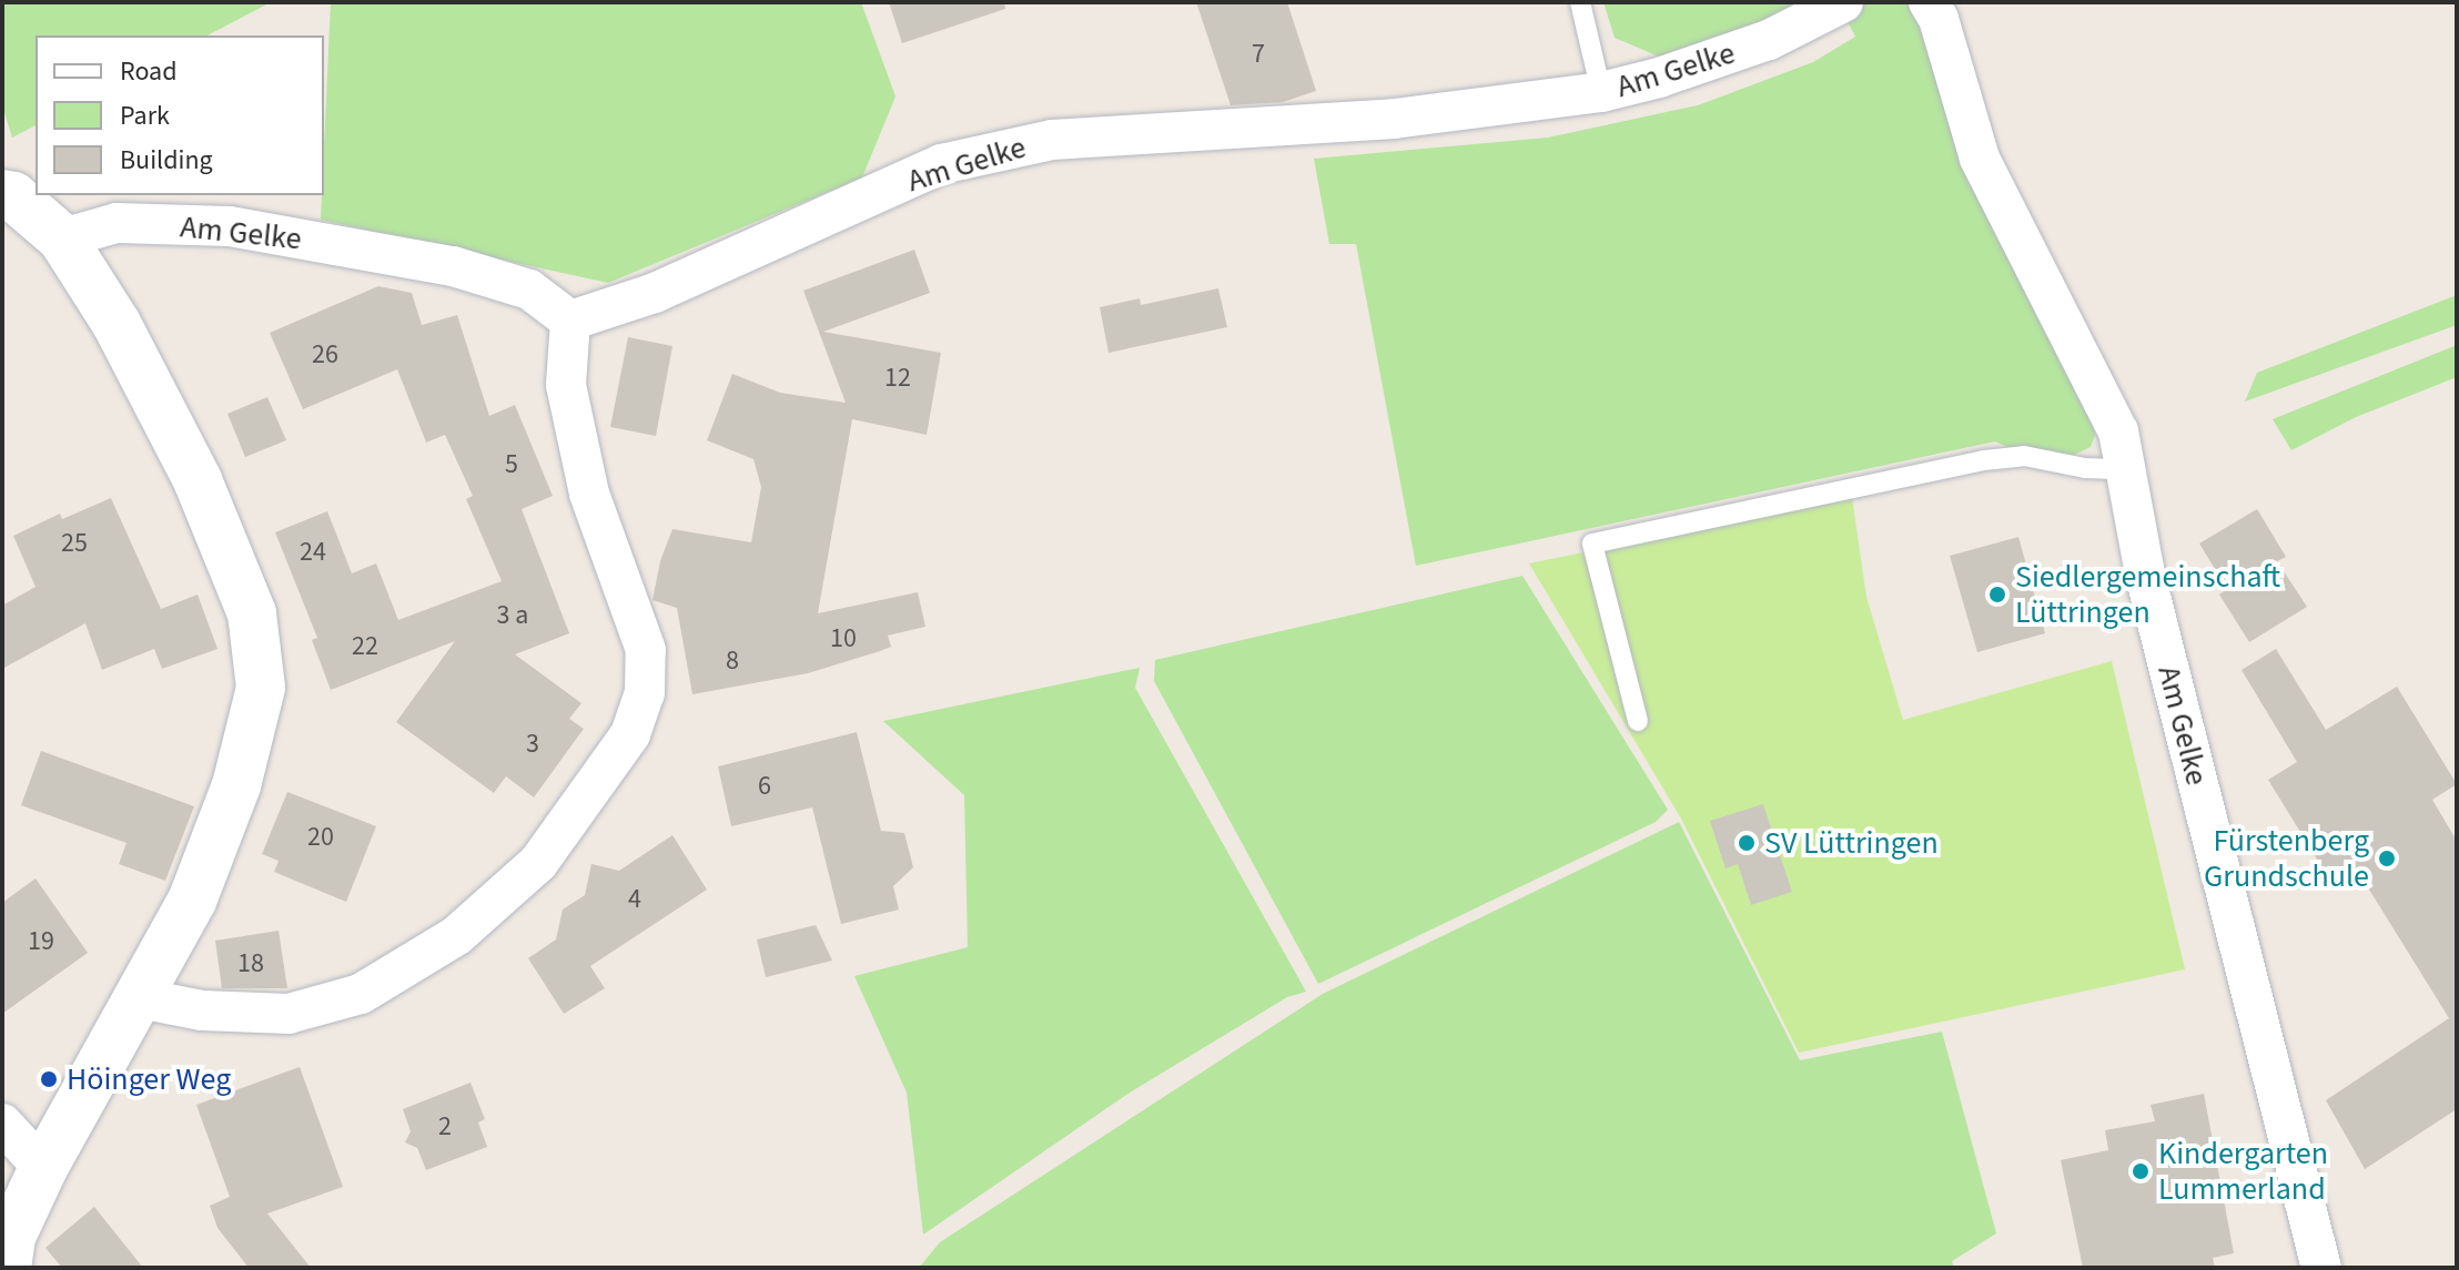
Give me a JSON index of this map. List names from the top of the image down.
{
  "streets": {
    "street": ["Am Gelke"]
  },
  "places": [
    "Siedlergemeinschaft Lüttringen",
    "SV Lüttringen",
    "Fürstenberg Grundschule",
    "Höinger Weg",
    "Kindergarten Lummerland"
  ],
  "house_numbers": [
    "7",
    "26",
    "12",
    "5",
    "25",
    "24",
    "3 a",
    "10",
    "22",
    "8",
    "3",
    "6",
    "20",
    "4",
    "19",
    "18",
    "2"
  ],
  "legend": ["Road", "Park", "Building"]
}
